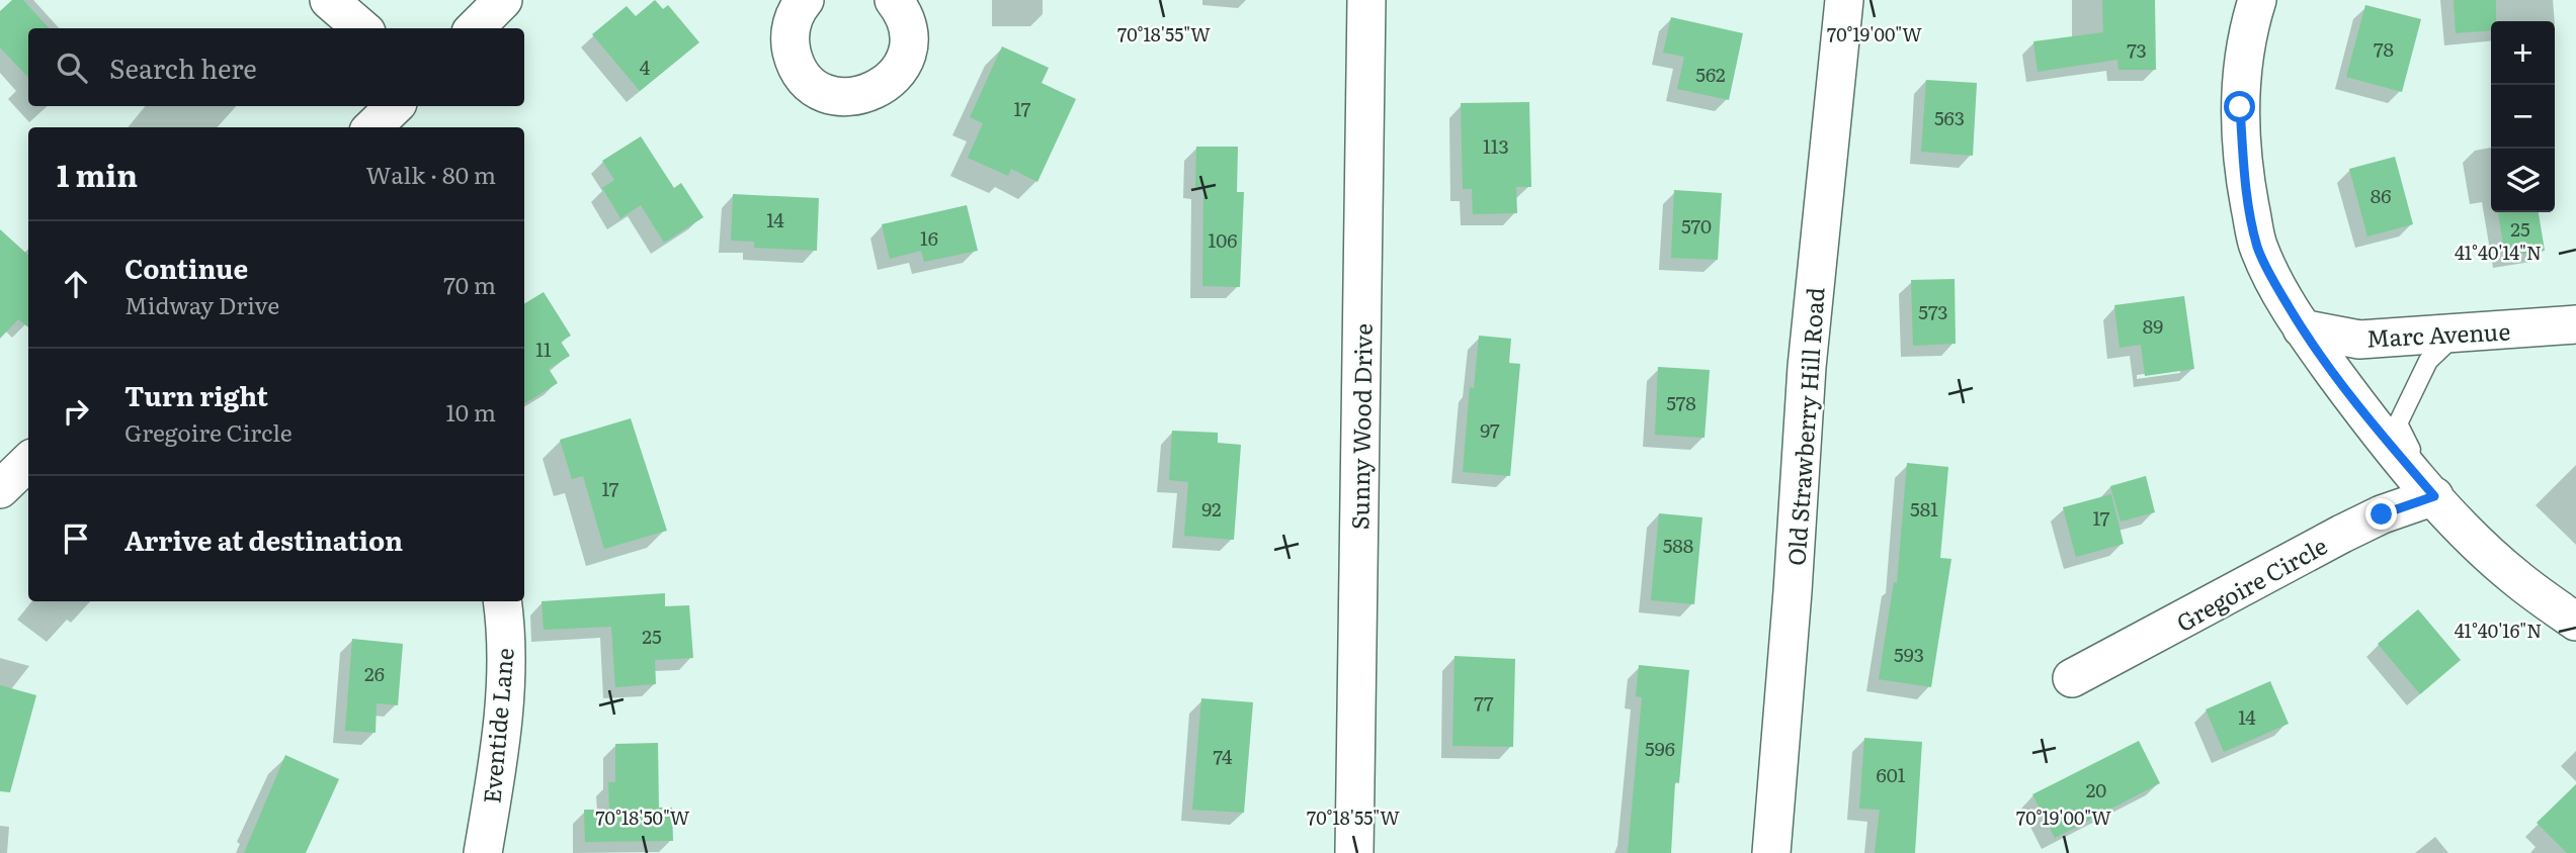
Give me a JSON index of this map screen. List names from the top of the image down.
{
  "streets": {
    "street": [
      "Marc Avenue",
      "Sunny Wood Drive",
      "Old Strawberry Hill Road",
      "Gregoire Circle",
      "Eventide Lane"
    ]
  },
  "house_numbers": [
    "78",
    "73",
    "4",
    "562",
    "17",
    "563",
    "113",
    "86",
    "14",
    "570",
    "25",
    "16",
    "106",
    "573",
    "89",
    "11",
    "578",
    "97",
    "17",
    "92",
    "581",
    "17",
    "588",
    "25",
    "593",
    "26",
    "77",
    "14",
    "596",
    "74",
    "601",
    "20"
  ],
  "page": {
    "map_buttons": ["+", "−"],
    "search": "Search here",
    "heading": ["1 min", "Walk · 80 m"],
    "list": [
      ["Continue", "Midway Drive", "70 m"],
      ["Turn right", "Gregoire Circle", "10 m"],
      "Arrive at destination"
    ]
  },
  "coordinates": [
    "70°18'55\"W",
    "70°19'00\"W",
    "41°40'14\"N",
    "41°40'16\"N",
    "70°18'50\"W"
  ]
}
